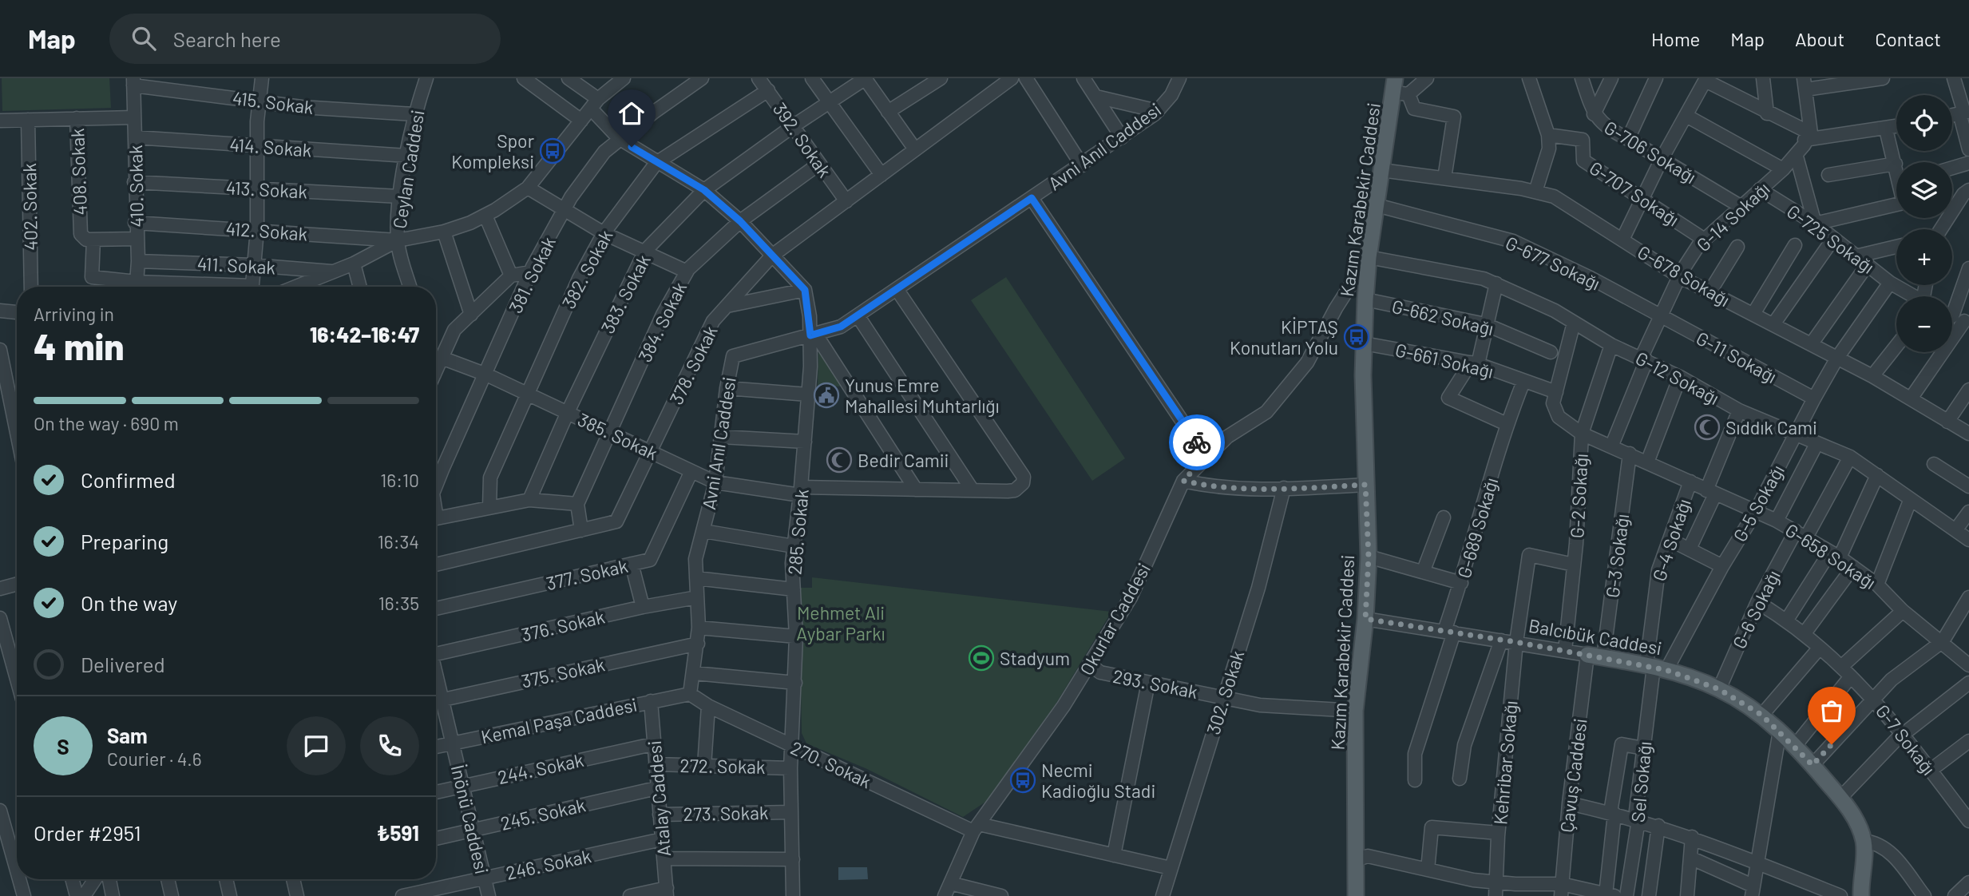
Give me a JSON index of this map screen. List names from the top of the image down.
{
  "streets": {
    "main road": ["Kazım Karabekir Caddesi", "Balcıbük Caddesi"],
    "street": [
      "415. Sokak",
      "392. Sokak",
      "Avni Anıl Caddesi",
      "414. Sokak",
      "G-706 Sokağı",
      "Ceylan Caddesi",
      "408. Sokak",
      "410. Sokak",
      "413. Sokak",
      "G-707 Sokağı",
      "402. Sokak",
      "G-14 Sokağı",
      "412. Sokak",
      "G-725 Sokağı",
      "G-677 Sokağı",
      "411. Sokak",
      "382. Sokak",
      "381. Sokak",
      "G-678 Sokağı",
      "383. Sokak",
      "G-662 Sokağı",
      "384. Sokak",
      "G-11 Sokağı",
      "G-661 Sokağı",
      "378. Sokak",
      "G-12 Sokağı",
      "385. Sokak",
      "G-2 Sokağı",
      "G-5 Sokağı",
      "G-689 Sokağı",
      "285. Sokak",
      "G-4 Sokağı",
      "G-3 Sokağı",
      "G-658 Sokağı",
      "377. Sokak",
      "G-6 Sokağı",
      "Okurlar Caddesi",
      "376. Sokak",
      "375. Sokak",
      "293. Sokak",
      "302. Sokak",
      "Kemal Paşa Caddesi",
      "G-7 Sokağı",
      "Kehribar Sokağı",
      "270. Sokak",
      "272. Sokak",
      "244. Sokak",
      "Çavuş Caddesi",
      "Sel Sokağı",
      "Atalay Caddesi",
      "273. Sokak",
      "245. Sokak",
      "İnönü Caddesi",
      "246. Sokak"
    ]
  },
  "crossings": [
    ["415. Sokak", "Ceylan Caddesi"],
    ["415. Sokak", "410. Sokak"],
    ["392. Sokak", "382. Sokak"],
    ["392. Sokak", "383. Sokak"],
    ["392. Sokak", "384. Sokak"],
    ["392. Sokak", "378. Sokak"],
    ["Avni Anıl Caddesi", "385. Sokak"],
    ["Avni Anıl Caddesi", "285. Sokak"],
    ["Avni Anıl Caddesi", "376. Sokak"],
    ["Avni Anıl Caddesi", "375. Sokak"],
    ["Avni Anıl Caddesi", "Kemal Paşa Caddesi"],
    ["Avni Anıl Caddesi", "270. Sokak"],
    ["414. Sokak", "Ceylan Caddesi"],
    ["414. Sokak", "410. Sokak"],
    ["G-706 Sokağı", "G-14 Sokağı"],
    ["Ceylan Caddesi", "413. Sokak"],
    ["Ceylan Caddesi", "412. Sokak"],
    ["408. Sokak", "410. Sokak"],
    ["410. Sokak", "413. Sokak"],
    ["410. Sokak", "412. Sokak"],
    ["410. Sokak", "411. Sokak"],
    ["G-707 Sokağı", "G-14 Sokağı"],
    ["Kazım Karabekir Caddesi", "G-677 Sokağı"],
    ["Kazım Karabekir Caddesi", "G-678 Sokağı"],
    ["Kazım Karabekir Caddesi", "G-662 Sokağı"],
    ["Kazım Karabekir Caddesi", "G-661 Sokağı"],
    ["Kazım Karabekir Caddesi", "G-12 Sokağı"],
    ["Kazım Karabekir Caddesi", "Okurlar Caddesi"],
    ["Kazım Karabekir Caddesi", "Balcıbük Caddesi"],
    ["Kazım Karabekir Caddesi", "293. Sokak"],
    ["G-14 Sokağı", "G-725 Sokağı"],
    ["G-14 Sokağı", "G-677 Sokağı"],
    ["G-14 Sokağı", "G-678 Sokağı"],
    ["G-14 Sokağı", "G-11 Sokağı"],
    ["G-14 Sokağı", "G-12 Sokağı"],
    ["G-14 Sokağı", "G-658 Sokağı"],
    ["G-725 Sokağı", "G-5 Sokağı"],
    ["G-677 Sokağı", "G-11 Sokağı"],
    ["382. Sokak", "385. Sokak"],
    ["381. Sokak", "385. Sokak"],
    ["G-678 Sokağı", "G-5 Sokağı"],
    ["383. Sokak", "385. Sokak"],
    ["384. Sokak", "385. Sokak"],
    ["G-11 Sokağı", "G-5 Sokağı"],
    ["G-661 Sokağı", "G-689 Sokağı"],
    ["G-661 Sokağı", "G-658 Sokağı"],
    ["378. Sokak", "385. Sokak"],
    ["G-12 Sokağı", "G-2 Sokağı"],
    ["G-12 Sokağı", "G-5 Sokağı"],
    ["G-12 Sokağı", "G-6 Sokağı"],
    ["G-12 Sokağı", "Okurlar Caddesi"],
    ["385. Sokak", "285. Sokak"],
    ["385. Sokak", "377. Sokak"],
    ["G-2 Sokağı", "G-658 Sokağı"],
    ["G-2 Sokağı", "Balcıbük Caddesi"],
    ["G-2 Sokağı", "Kehribar Sokağı"],
    ["G-5 Sokağı", "G-4 Sokağı"],
    ["G-5 Sokağı", "G-658 Sokağı"],
    ["G-5 Sokağı", "Balcıbük Caddesi"],
    ["G-5 Sokağı", "Sel Sokağı"],
    ["G-689 Sokağı", "Balcıbük Caddesi"],
    ["285. Sokak", "270. Sokak"],
    ["285. Sokak", "272. Sokak"],
    ["285. Sokak", "273. Sokak"],
    ["G-4 Sokağı", "G-658 Sokağı"],
    ["G-4 Sokağı", "Balcıbük Caddesi"],
    ["G-4 Sokağı", "Sel Sokağı"],
    ["G-3 Sokağı", "G-658 Sokağı"],
    ["G-3 Sokağı", "Balcıbük Caddesi"],
    ["G-3 Sokağı", "Çavuş Caddesi"],
    ["G-658 Sokağı", "G-6 Sokağı"],
    ["G-6 Sokağı", "Balcıbük Caddesi"],
    ["G-6 Sokağı", "G-7 Sokağı"],
    ["Okurlar Caddesi", "293. Sokak"],
    ["Okurlar Caddesi", "270. Sokak"],
    ["Balcıbük Caddesi", "Kehribar Sokağı"],
    ["Balcıbük Caddesi", "Çavuş Caddesi"],
    ["Balcıbük Caddesi", "Sel Sokağı"],
    ["293. Sokak", "302. Sokak"],
    ["302. Sokak", "270. Sokak"],
    ["Kemal Paşa Caddesi", "270. Sokak"],
    ["Kemal Paşa Caddesi", "Atalay Caddesi"],
    ["Kemal Paşa Caddesi", "İnönü Caddesi"],
    ["272. Sokak", "Atalay Caddesi"],
    ["244. Sokak", "Atalay Caddesi"],
    ["244. Sokak", "İnönü Caddesi"],
    ["Atalay Caddesi", "273. Sokak"],
    ["Atalay Caddesi", "245. Sokak"],
    ["Atalay Caddesi", "246. Sokak"],
    ["245. Sokak", "İnönü Caddesi"],
    ["İnönü Caddesi", "246. Sokak"]
  ],
  "parks": ["Mehmet Ali Aybar Parkı"],
  "places": {
    "bus stop": ["Spor Kompleksi", "KİPTAŞ Konutları Yolu", "Necmi Kadioğlu Stadi"],
    "public building": ["Yunus Emre Mahallesi Muhtarlığı"],
    "mosque": ["Sıddık Cami", "Bedir Camii"],
    "sports": ["Stadyum"]
  },
  "page": {
    "header": "Map",
    "search": "Search here",
    "nav": [
      "Home",
      "Map",
      "About",
      "Contact"
    ],
    "map_buttons": ["+", "−"],
    "heading": ["4 min", "Arriving in", "16:42–16:47"],
    "panel": [
      "Sam",
      "Courier · 4.6",
      "Order #2951",
      "₺591"
    ],
    "bar": "On the way · 690 m",
    "list": [
      ["Confirmed", "16:10"],
      ["Preparing", "16:34"],
      ["On the way", "16:35"],
      "Delivered"
    ],
    "round": "S"
  }
}
